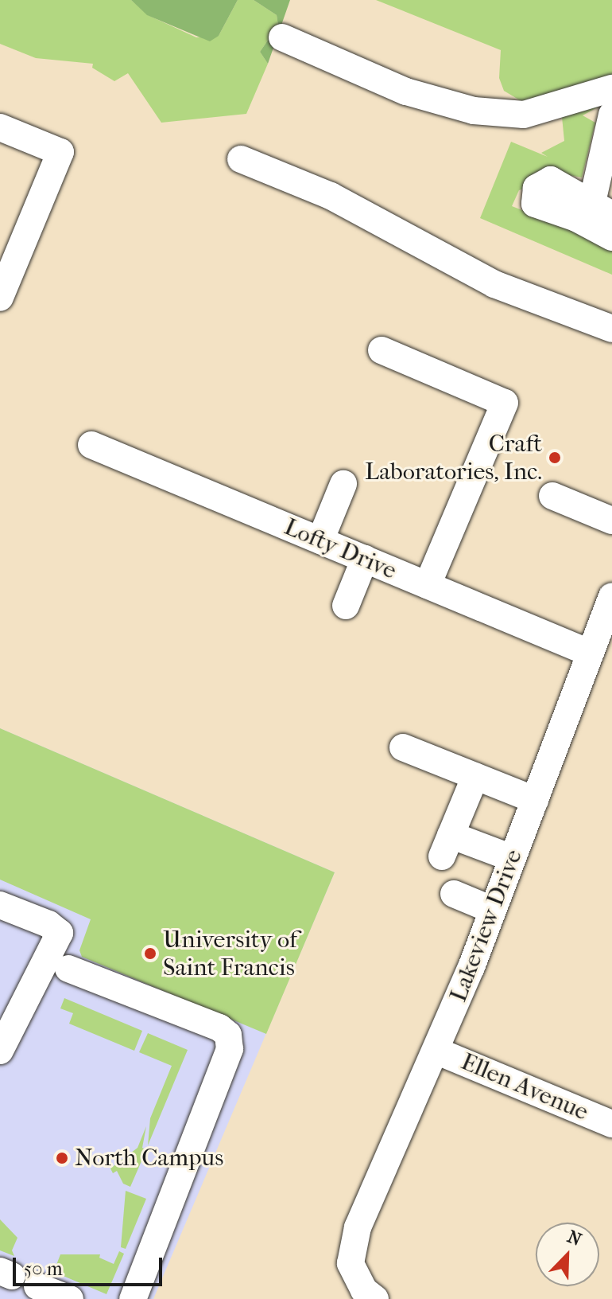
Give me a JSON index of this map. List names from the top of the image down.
{
  "streets": {
    "street": ["Lofty Drive", "Lakeview Drive", "Ellen Avenue"]
  },
  "crossings": [
    ["Lofty Drive", "Lakeview Drive"],
    ["Lakeview Drive", "Ellen Avenue"]
  ],
  "places": ["Craft Laboratories, Inc.", "University of Saint Francis", "North Campus"],
  "scale_bar": "50 m",
  "north": "top right"
}
